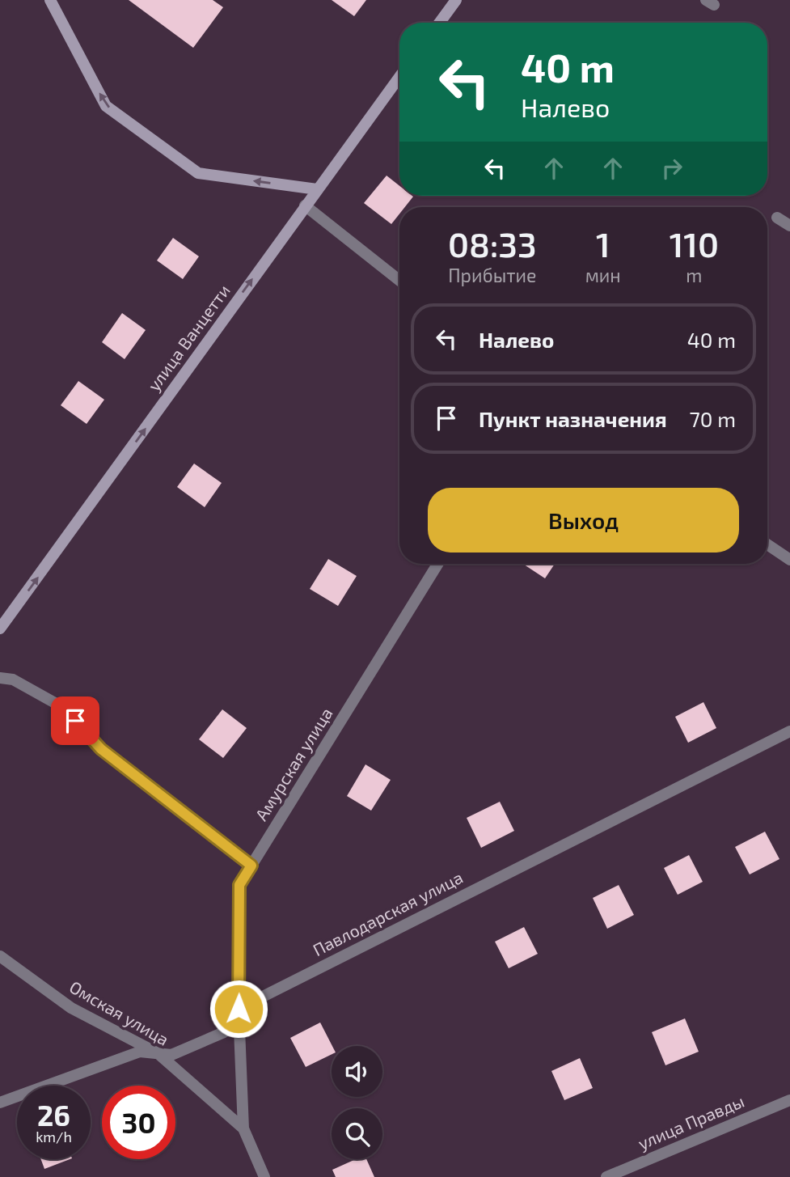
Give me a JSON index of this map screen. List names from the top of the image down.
{
  "streets": {
    "street": [
      "улица Ванцетти",
      "Амурская улица",
      "Павлодарская улица",
      "Омская улица",
      "улица Правды"
    ]
  },
  "crossings": [
    ["Амурская улица", "Павлодарская улица"],
    ["Амурская улица", "Омская улица"]
  ],
  "one_way": ["улица Ванцетти"],
  "page": {
    "turn": ["40 m", "Налево"],
    "eta": [
      "08:33",
      "Прибытие",
      "1",
      "мин",
      "110",
      "m"
    ],
    "list": [
      {
        "name": "Налево",
        "value": "40 m"
      },
      {
        "name": "Пункт назначения",
        "value": "70 m"
      }
    ],
    "buttons": "Выход",
    "speed": "26 km/h",
    "limit": "30"
  }
}
